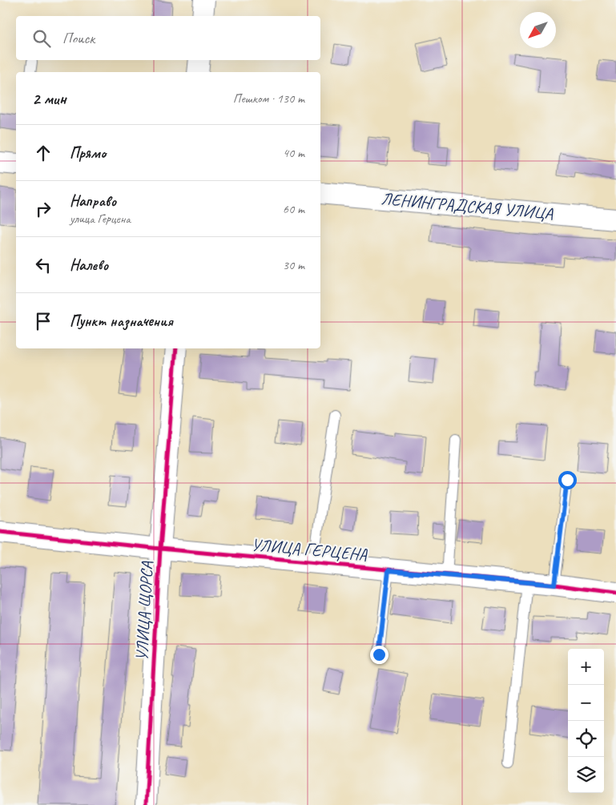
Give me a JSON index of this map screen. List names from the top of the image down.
{
  "streets": {
    "street": ["ЛЕНИНГРАДСКАЯ УЛИЦА", "УЛИЦА ГЕРЦЕНА", "УЛИЦА ЩОРСА"]
  },
  "crossings": [
    ["УЛИЦА ГЕРЦЕНА", "УЛИЦА ЩОРСА"]
  ],
  "north": "bottom left",
  "page": {
    "search": "Поиск",
    "heading": ["2 мин", "Пешком · 130 m"],
    "list": [
      ["Прямо", "40 m"],
      ["Направо", "улица Герцена", "60 m"],
      ["Налево", "30 m"],
      "Пункт назначения"
    ],
    "map_buttons": ["+", "−"]
  }
}
